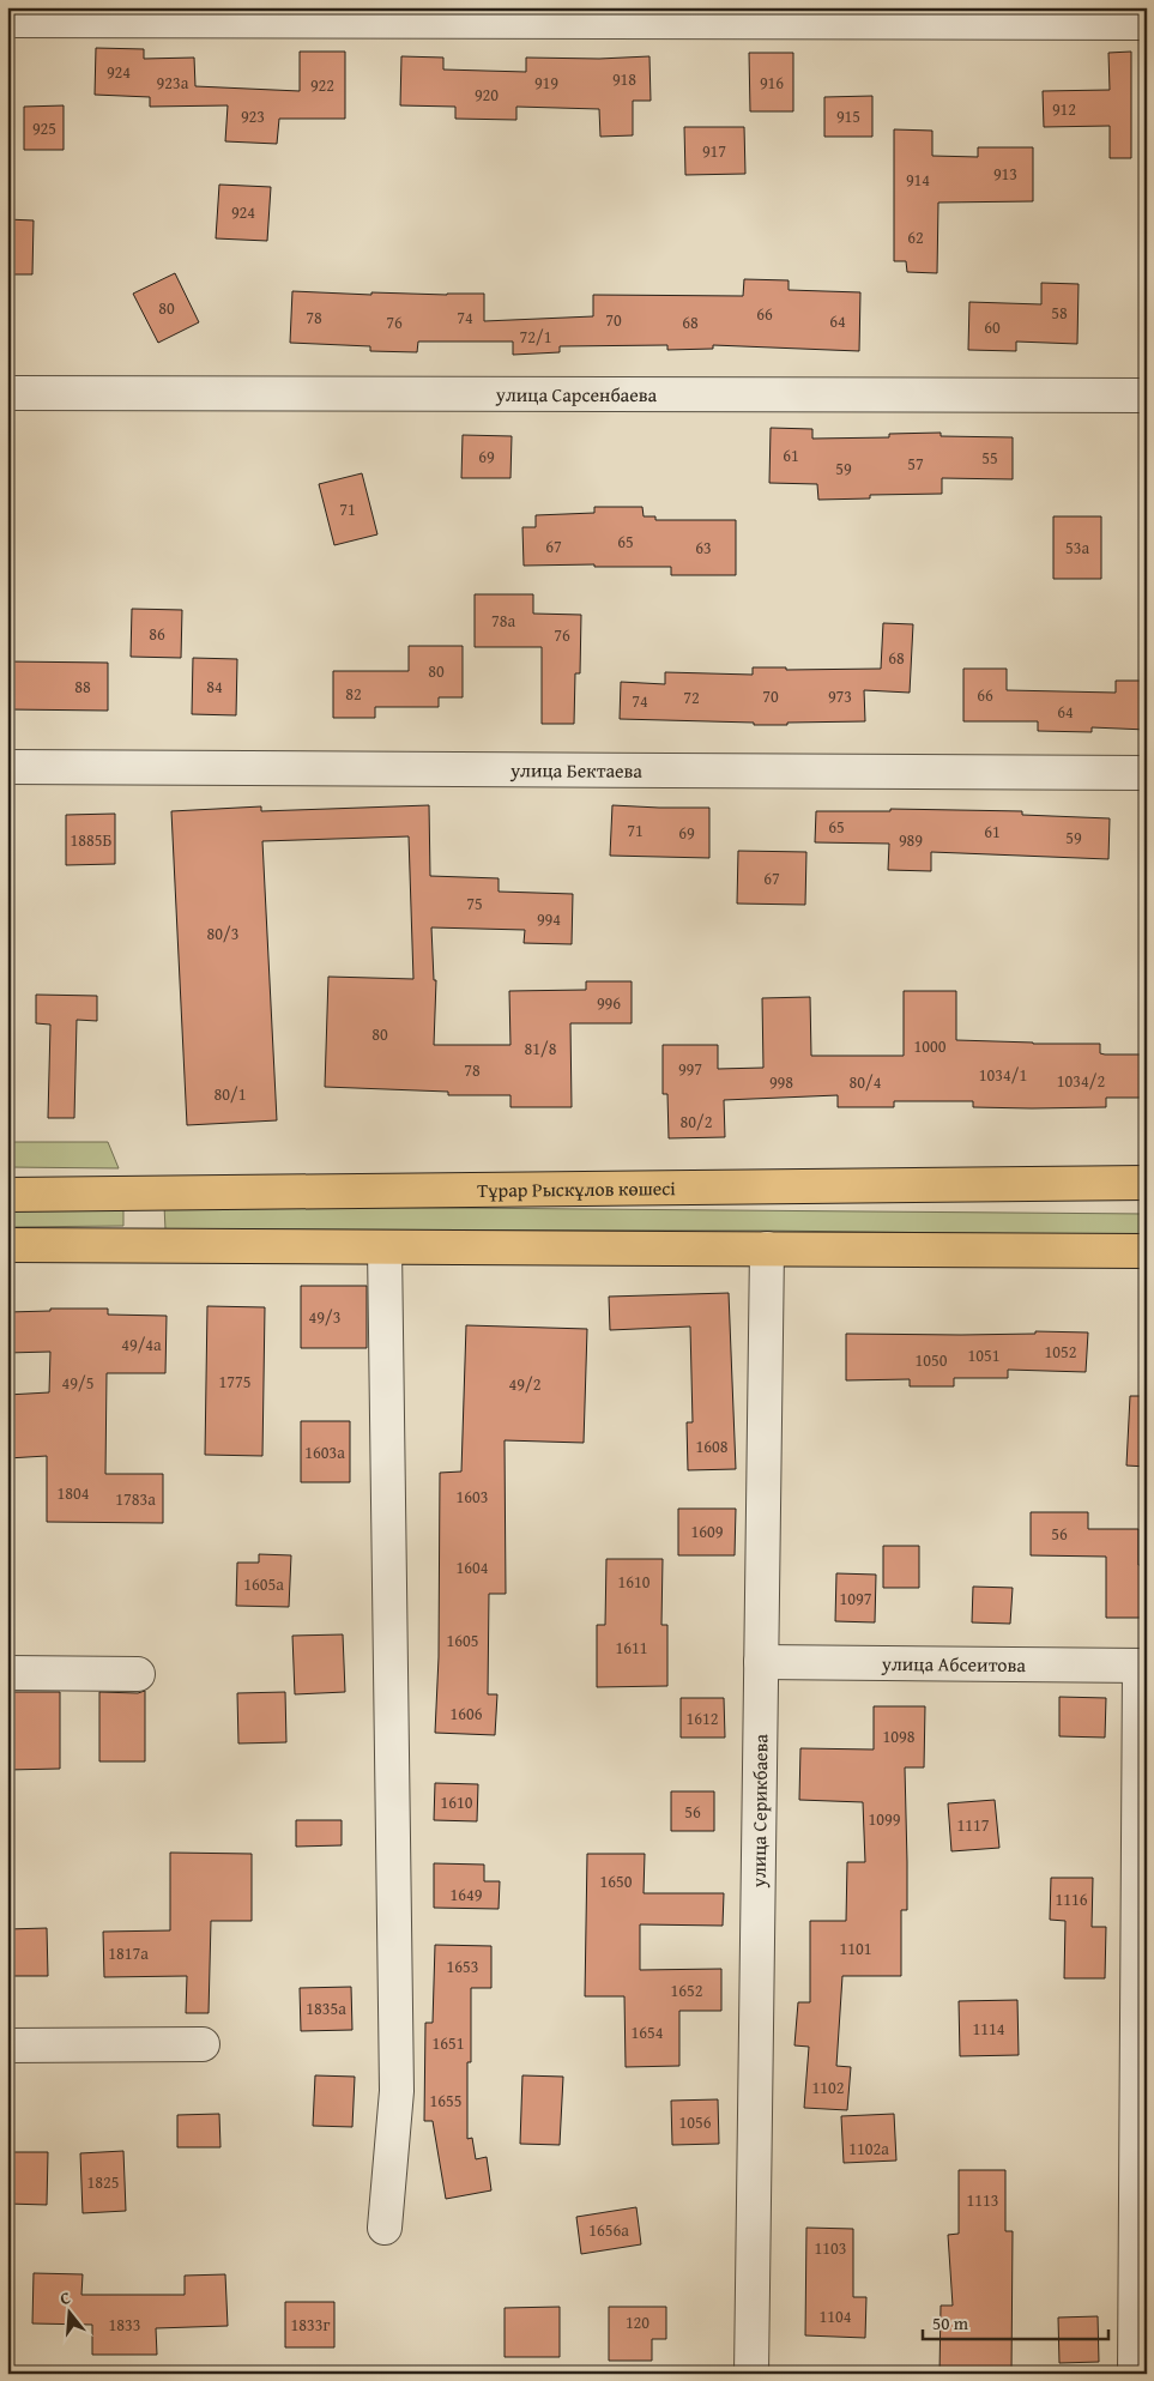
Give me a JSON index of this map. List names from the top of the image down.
{
  "streets": {
    "main road": ["Тұрар Рыскұлов көшесі"],
    "street": [
      "улица Сарсенбаева",
      "улица Бектаева",
      "улица Абсеитова",
      "улица Серикбаева"
    ]
  },
  "crossings": [
    ["улица Абсеитова", "улица Серикбаева"]
  ],
  "house_numbers": [
    "924",
    "918",
    "923а",
    "919",
    "916",
    "922",
    "920",
    "912",
    "923",
    "915",
    "925",
    "917",
    "913",
    "914",
    "924",
    "62",
    "80",
    "58",
    "66",
    "78",
    "74",
    "70",
    "64",
    "76",
    "68",
    "60",
    "72/1",
    "61",
    "69",
    "55",
    "57",
    "59",
    "71",
    "65",
    "67",
    "63",
    "53а",
    "78а",
    "86",
    "76",
    "68",
    "80",
    "88",
    "84",
    "82",
    "66",
    "70",
    "973",
    "72",
    "74",
    "64",
    "65",
    "71",
    "61",
    "69",
    "59",
    "1885Б",
    "989",
    "67",
    "75",
    "994",
    "80/3",
    "996",
    "80",
    "1000",
    "81/8",
    "997",
    "78",
    "1034/1",
    "1034/2",
    "998",
    "80/4",
    "80/1",
    "80/2",
    "49/3",
    "49/4а",
    "1052",
    "1051",
    "1050",
    "1775",
    "49/5",
    "49/2",
    "1608",
    "1603а",
    "1804",
    "1603",
    "1783а",
    "1609",
    "56",
    "1604",
    "1610",
    "1605а",
    "1097",
    "1605",
    "1611",
    "1606",
    "1612",
    "1098",
    "1610",
    "56",
    "1099",
    "1117",
    "1650",
    "1649",
    "1116",
    "1101",
    "1817а",
    "1653",
    "1652",
    "1835а",
    "1114",
    "1654",
    "1651",
    "1102",
    "1655",
    "1056",
    "1102а",
    "1825",
    "1113",
    "1656а",
    "1103",
    "1104",
    "120",
    "1833",
    "1833г"
  ],
  "scale_bar": "50 m",
  "north": "top"
}
